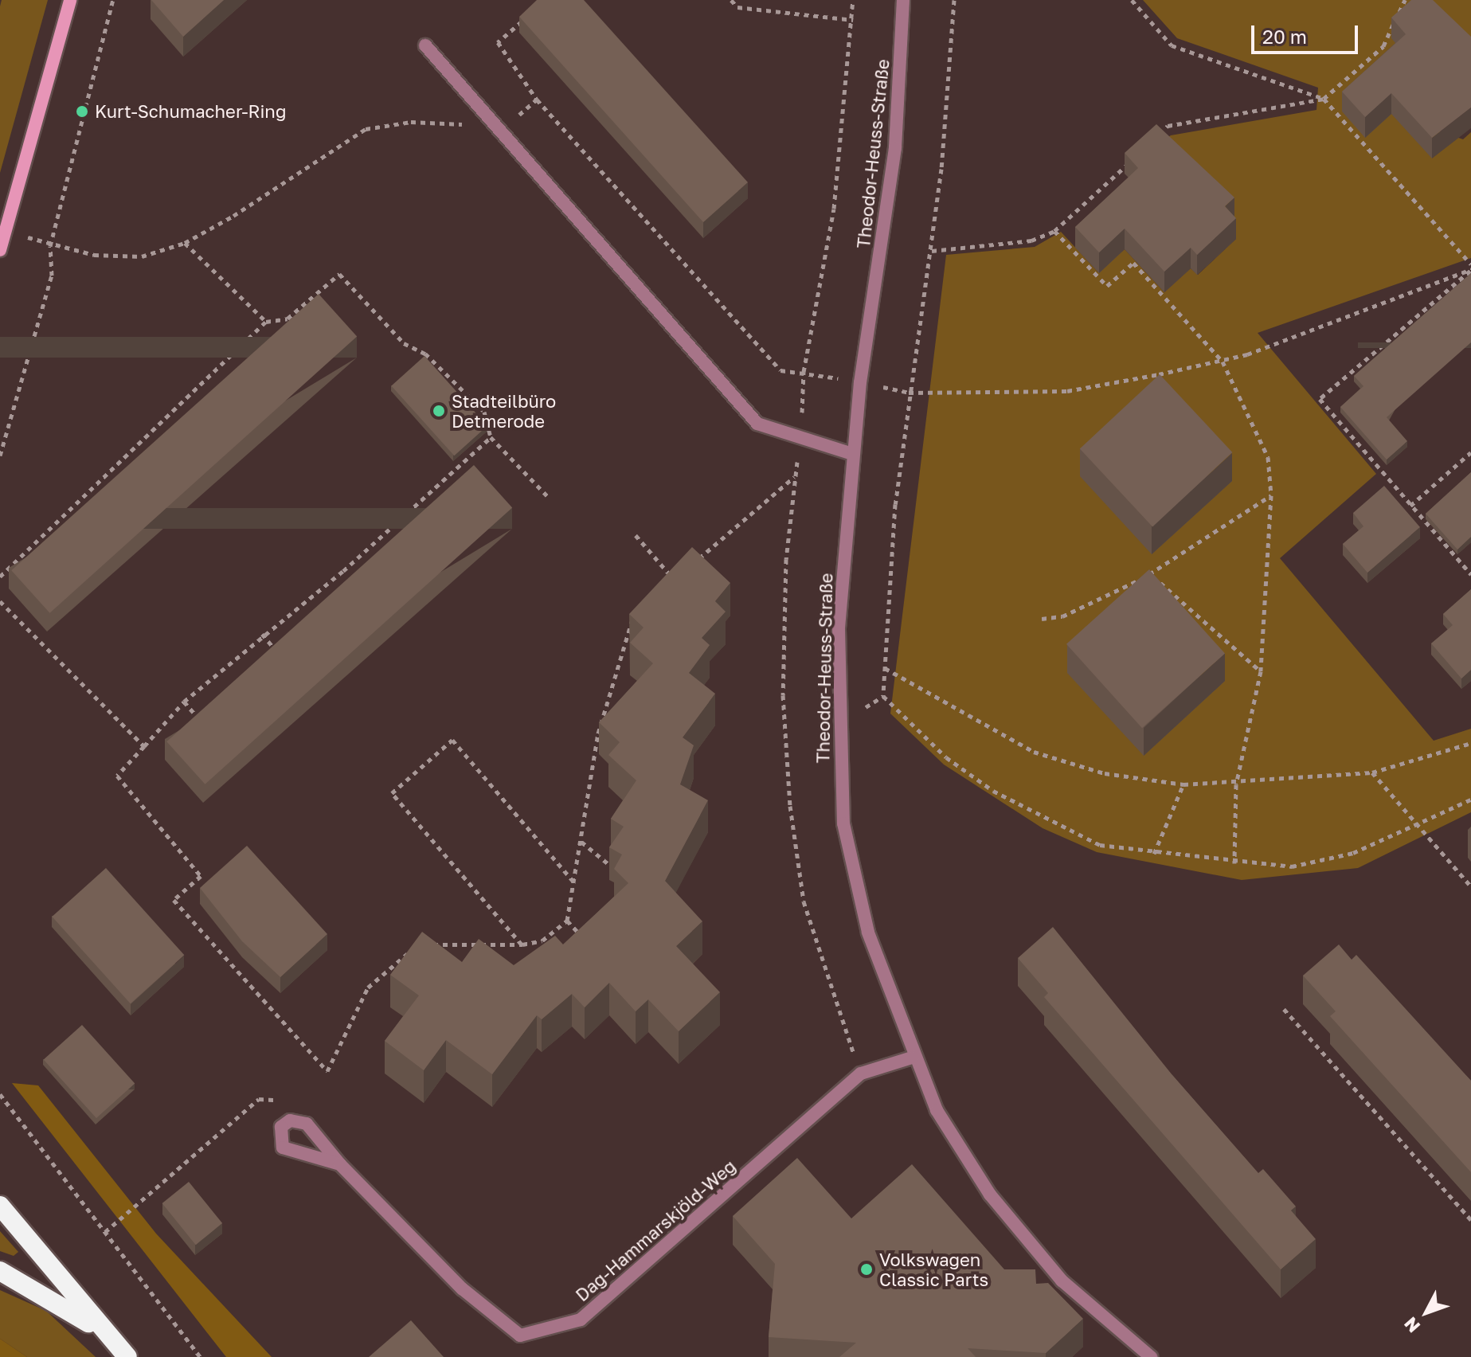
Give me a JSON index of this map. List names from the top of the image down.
{
  "streets": {
    "street": ["Theodor-Heuss-Straße", "Dag-Hammarskjöld-Weg"]
  },
  "crossings": [
    ["Theodor-Heuss-Straße", "Dag-Hammarskjöld-Weg"]
  ],
  "places": ["Kurt-Schumacher-Ring", "Stadteilbüro Detmerode", "Volkswagen Classic Parts"],
  "scale_bar": "20 m",
  "north": "bottom left"
}
